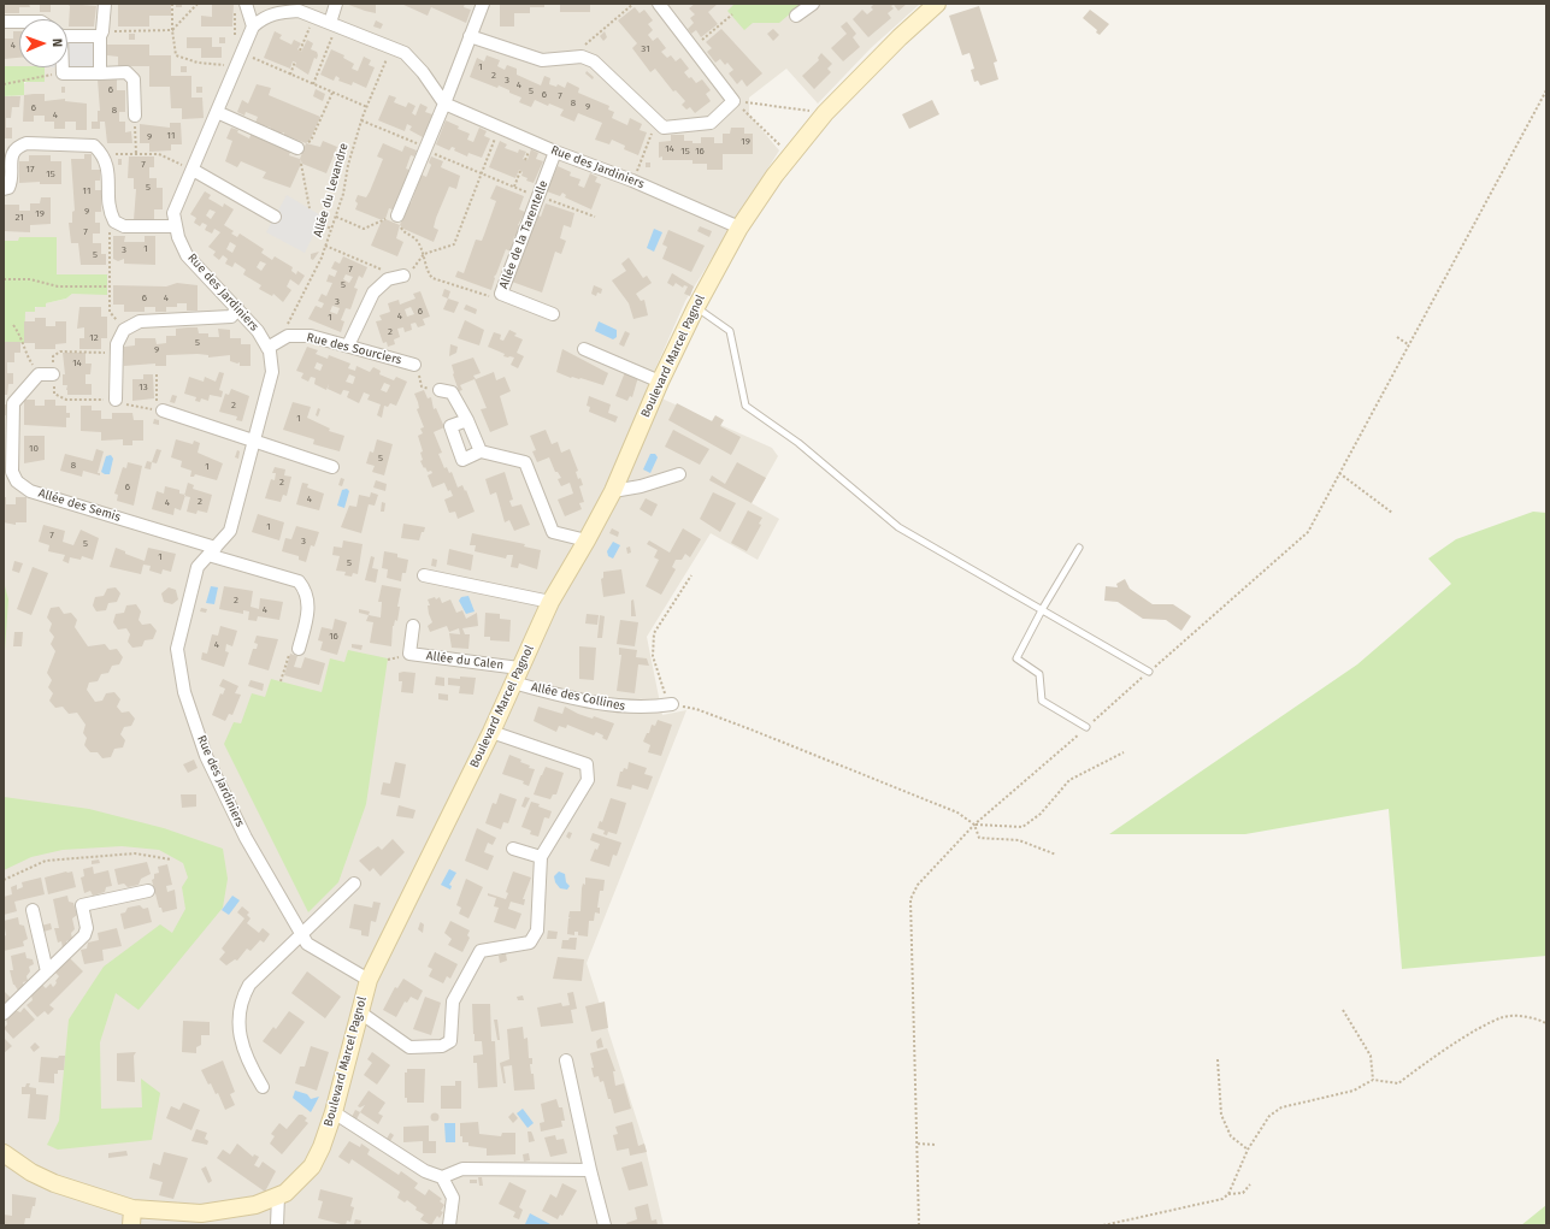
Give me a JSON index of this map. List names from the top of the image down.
{
  "streets": {
    "street": [
      "Rue des Jardiniers",
      "Allée de la Tarentelle",
      "Rue des Sourciers",
      "Boulevard Marcel Pagnol",
      "Allée des Semis",
      "Allée du Calen",
      "Allée des Collines"
    ],
    "path": ["Allée du Levandre"]
  },
  "crossings": [
    ["Rue des Jardiniers", "Allée du Levandre"],
    ["Rue des Jardiniers", "Allée de la Tarentelle"],
    ["Rue des Jardiniers", "Boulevard Marcel Pagnol"],
    ["Rue des Jardiniers", "Allée des Semis"],
    ["Allée du Levandre", "Rue des Sourciers"],
    ["Boulevard Marcel Pagnol", "Allée du Calen"],
    ["Boulevard Marcel Pagnol", "Allée des Collines"],
    ["Allée du Calen", "Allée des Collines"]
  ],
  "house_numbers": [
    "4",
    "31",
    "1",
    "2",
    "3",
    "4",
    "6",
    "5",
    "6",
    "7",
    "8",
    "9",
    "6",
    "8",
    "4",
    "11",
    "9",
    "19",
    "14",
    "15",
    "16",
    "7",
    "17",
    "15",
    "5",
    "11",
    "9",
    "19",
    "21",
    "7",
    "1",
    "3",
    "5",
    "7",
    "5",
    "6",
    "4",
    "3",
    "6",
    "4",
    "1",
    "2",
    "12",
    "5",
    "9",
    "14",
    "13",
    "2",
    "1",
    "10",
    "5",
    "8",
    "1",
    "2",
    "6",
    "4",
    "2",
    "4",
    "1",
    "7",
    "3",
    "5",
    "1",
    "5",
    "2",
    "4",
    "16",
    "4"
  ],
  "north": "right"
}
